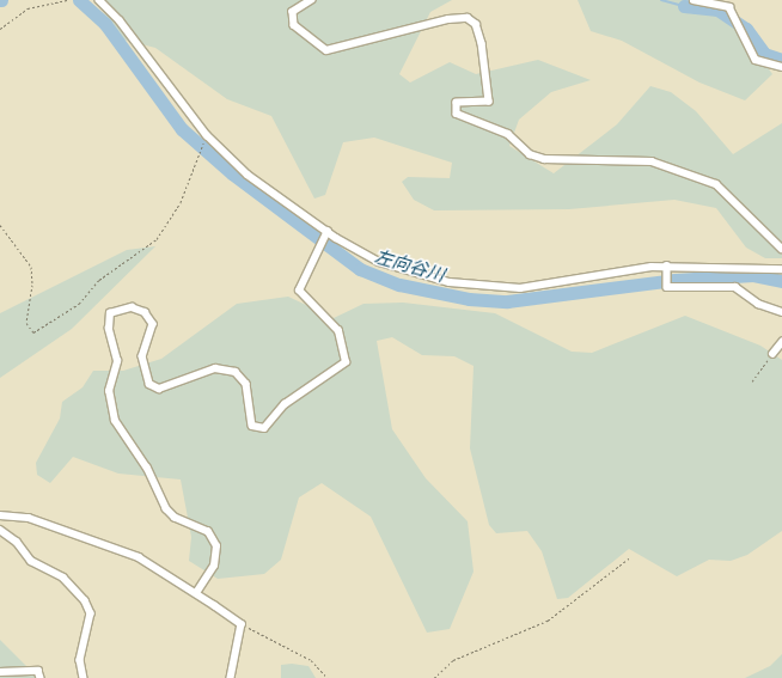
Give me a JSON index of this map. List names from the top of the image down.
{
  "water": ["左向谷川"]
}
